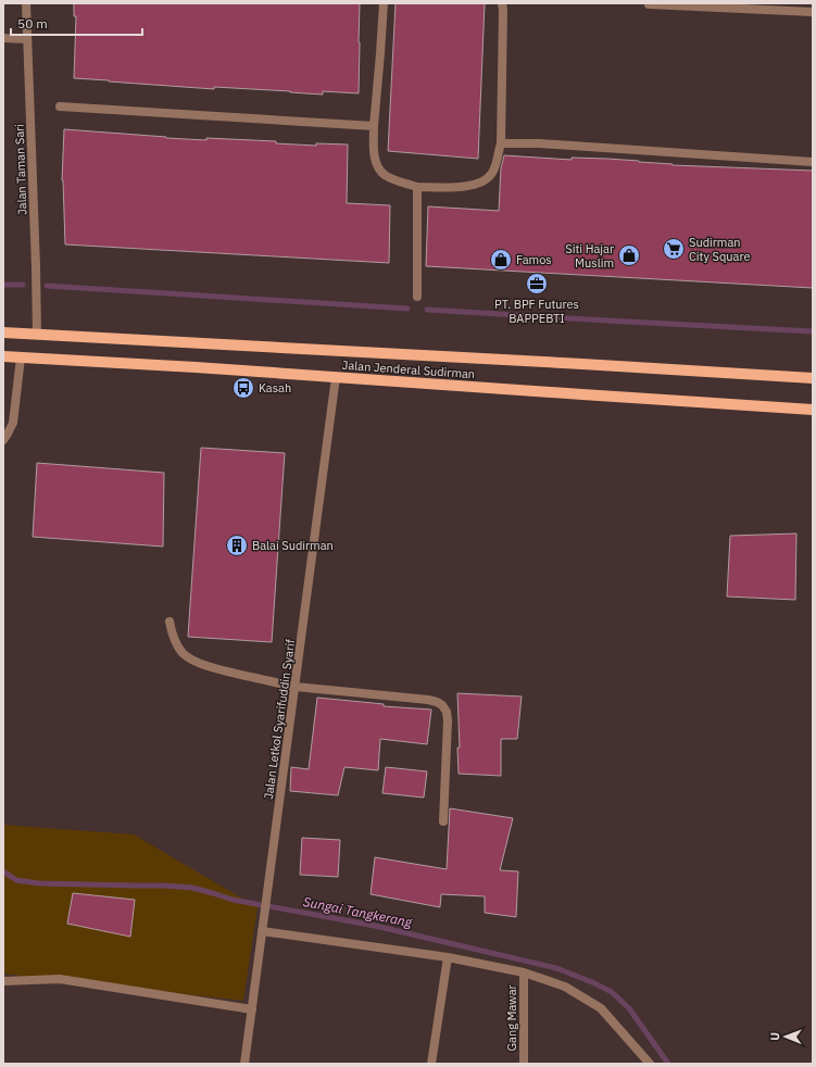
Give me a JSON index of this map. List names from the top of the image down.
{
  "streets": {
    "main road": ["Jalan Jenderal Sudirman"],
    "street": ["Jalan Taman Sari", "Jalan Letkol Syarifuddin Syarif", "Gang Mawar"]
  },
  "crossings": [
    ["Jalan Taman Sari", "Jalan Jenderal Sudirman"],
    ["Jalan Jenderal Sudirman", "Jalan Letkol Syarifuddin Syarif"]
  ],
  "water": ["Sungai Tangkerang"],
  "places": {
    "supermarket": ["Sudirman City Square"],
    "shop": ["Siti Hajar Muslim", "Famos"],
    "office": ["PT. BPF Futures BAPPEBTI"],
    "bus stop": ["Kasah"],
    "building": ["Balai Sudirman"]
  },
  "scale_bar": "50 m",
  "north": "left"
}
